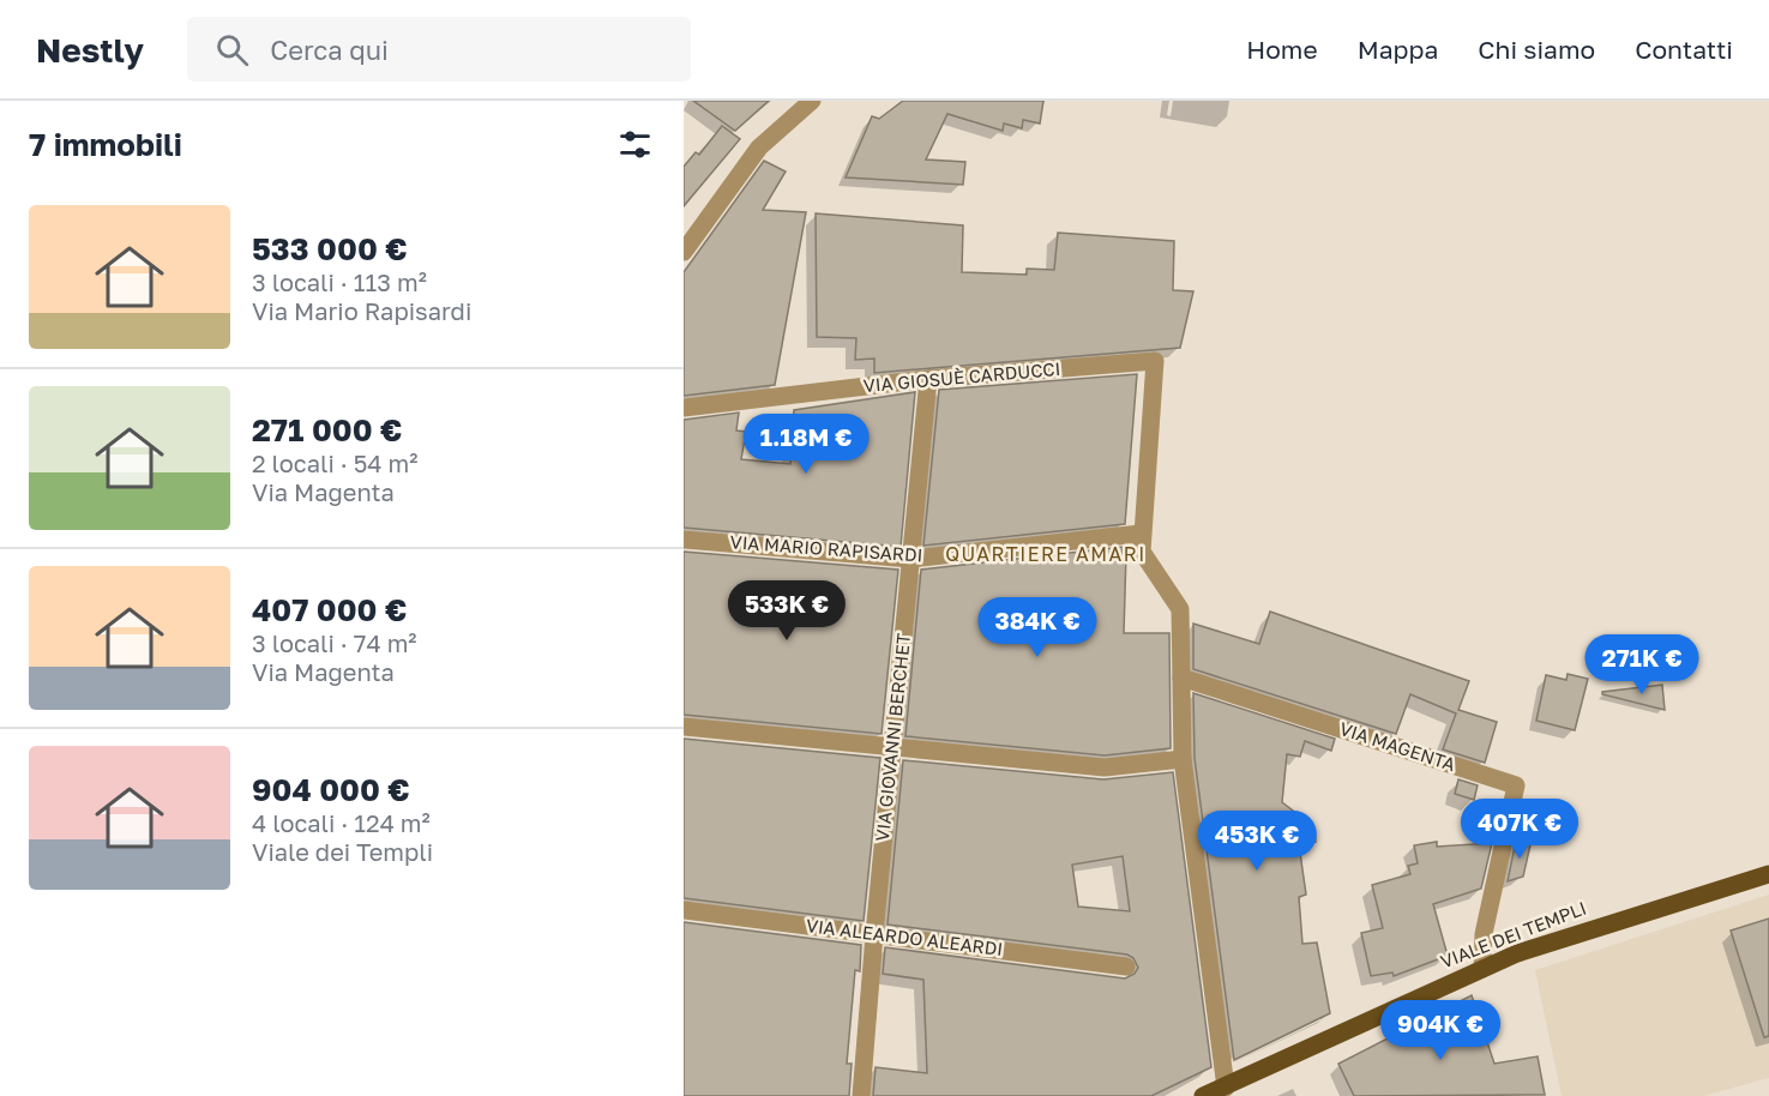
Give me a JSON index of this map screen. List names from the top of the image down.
{
  "streets": {
    "main road": ["VIALE DEI TEMPLI"],
    "street": [
      "VIA GIOSUÈ CARDUCCI",
      "VIA MARIO RAPISARDI",
      "VIA GIOVANNI BERCHET",
      "VIA MAGENTA",
      "VIA ALEARDO ALEARDI"
    ]
  },
  "crossings": [
    ["VIA GIOSUÈ CARDUCCI", "VIA MARIO RAPISARDI"],
    ["VIA GIOSUÈ CARDUCCI", "VIA GIOVANNI BERCHET"],
    ["VIA MARIO RAPISARDI", "VIA GIOVANNI BERCHET"],
    ["VIA GIOVANNI BERCHET", "VIA ALEARDO ALEARDI"],
    ["VIA MAGENTA", "VIALE DEI TEMPLI"]
  ],
  "districts": ["QUARTIERE AMARI"],
  "page": {
    "header": "Nestly",
    "search": "Cerca qui",
    "nav": [
      "Home",
      "Mappa",
      "Chi siamo",
      "Contatti"
    ],
    "heading": "7 immobili",
    "list": [
      {
        "name": "533 000 €",
        "note": "3 locali · 113 m² · Via Mario Rapisardi"
      },
      {
        "name": "271 000 €",
        "note": "2 locali · 54 m² · Via Magenta"
      },
      {
        "name": "407 000 €",
        "note": "3 locali · 74 m² · Via Magenta"
      },
      {
        "name": "904 000 €",
        "note": "4 locali · 124 m² · Viale dei Templi"
      }
    ],
    "price": [
      "1.18M €",
      "533K €",
      "384K €",
      "271K €",
      "407K €",
      "453K €",
      "904K €"
    ]
  }
}
